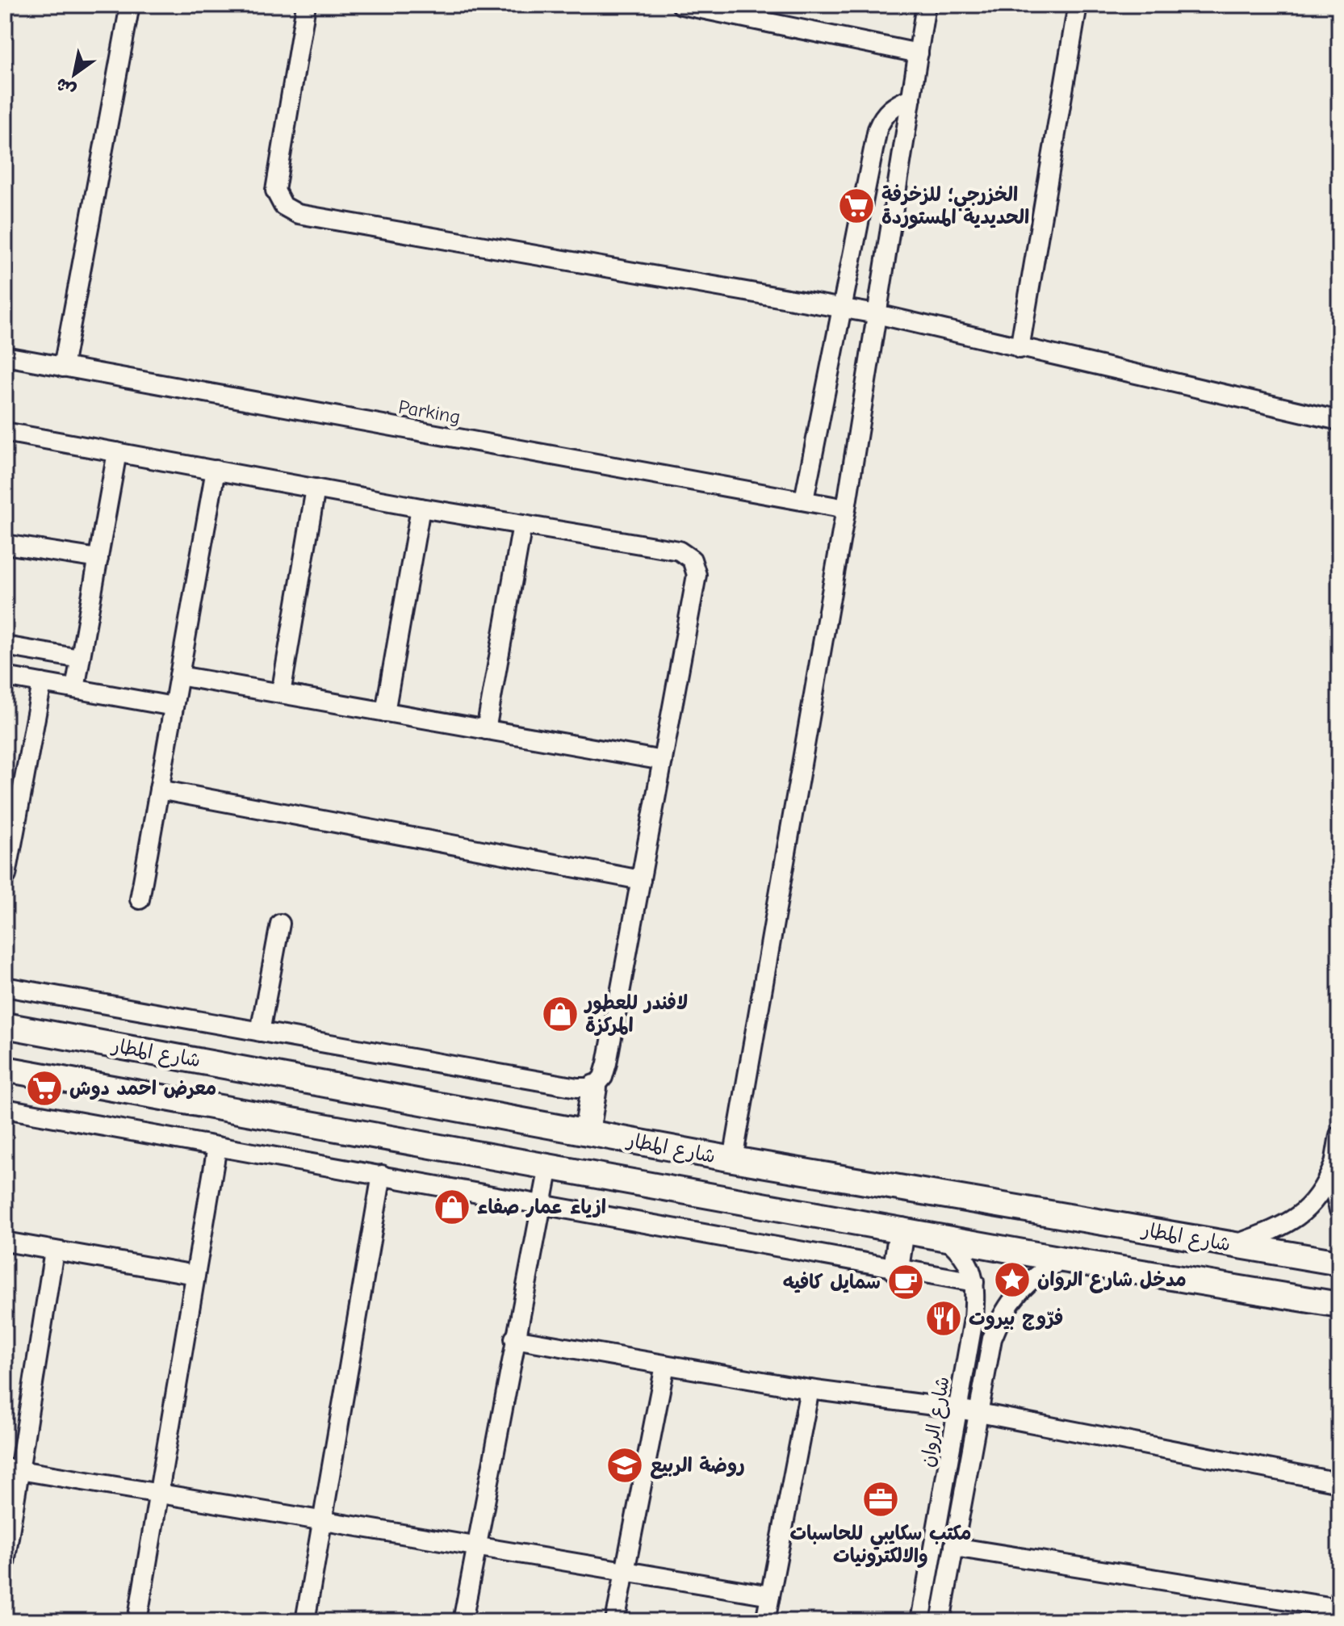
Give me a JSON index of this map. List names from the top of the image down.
{
  "streets": {
    "main road": ["شارع المطار"],
    "street": ["Parking", "شارع الروان"]
  },
  "crossings": [
    ["شارع المطار", "شارع الروان"]
  ],
  "places": {
    "supermarket": ["الخزرجي؛ للزخرفة الحديدية المستوردة", "معرض احمد دوش"],
    "shop": ["لافندر للعطور المركزة", "ازياء عمار صفاء"],
    "place": ["مدخل شارع الروان"],
    "cafe": ["سمايل كافيه"],
    "restaurant": ["فرّوج بيروت"],
    "school or university": ["روضة الربيع"],
    "office": ["مكتب سكايبي للحاسبات والالكترونيات"]
  },
  "north": "bottom left"
}
